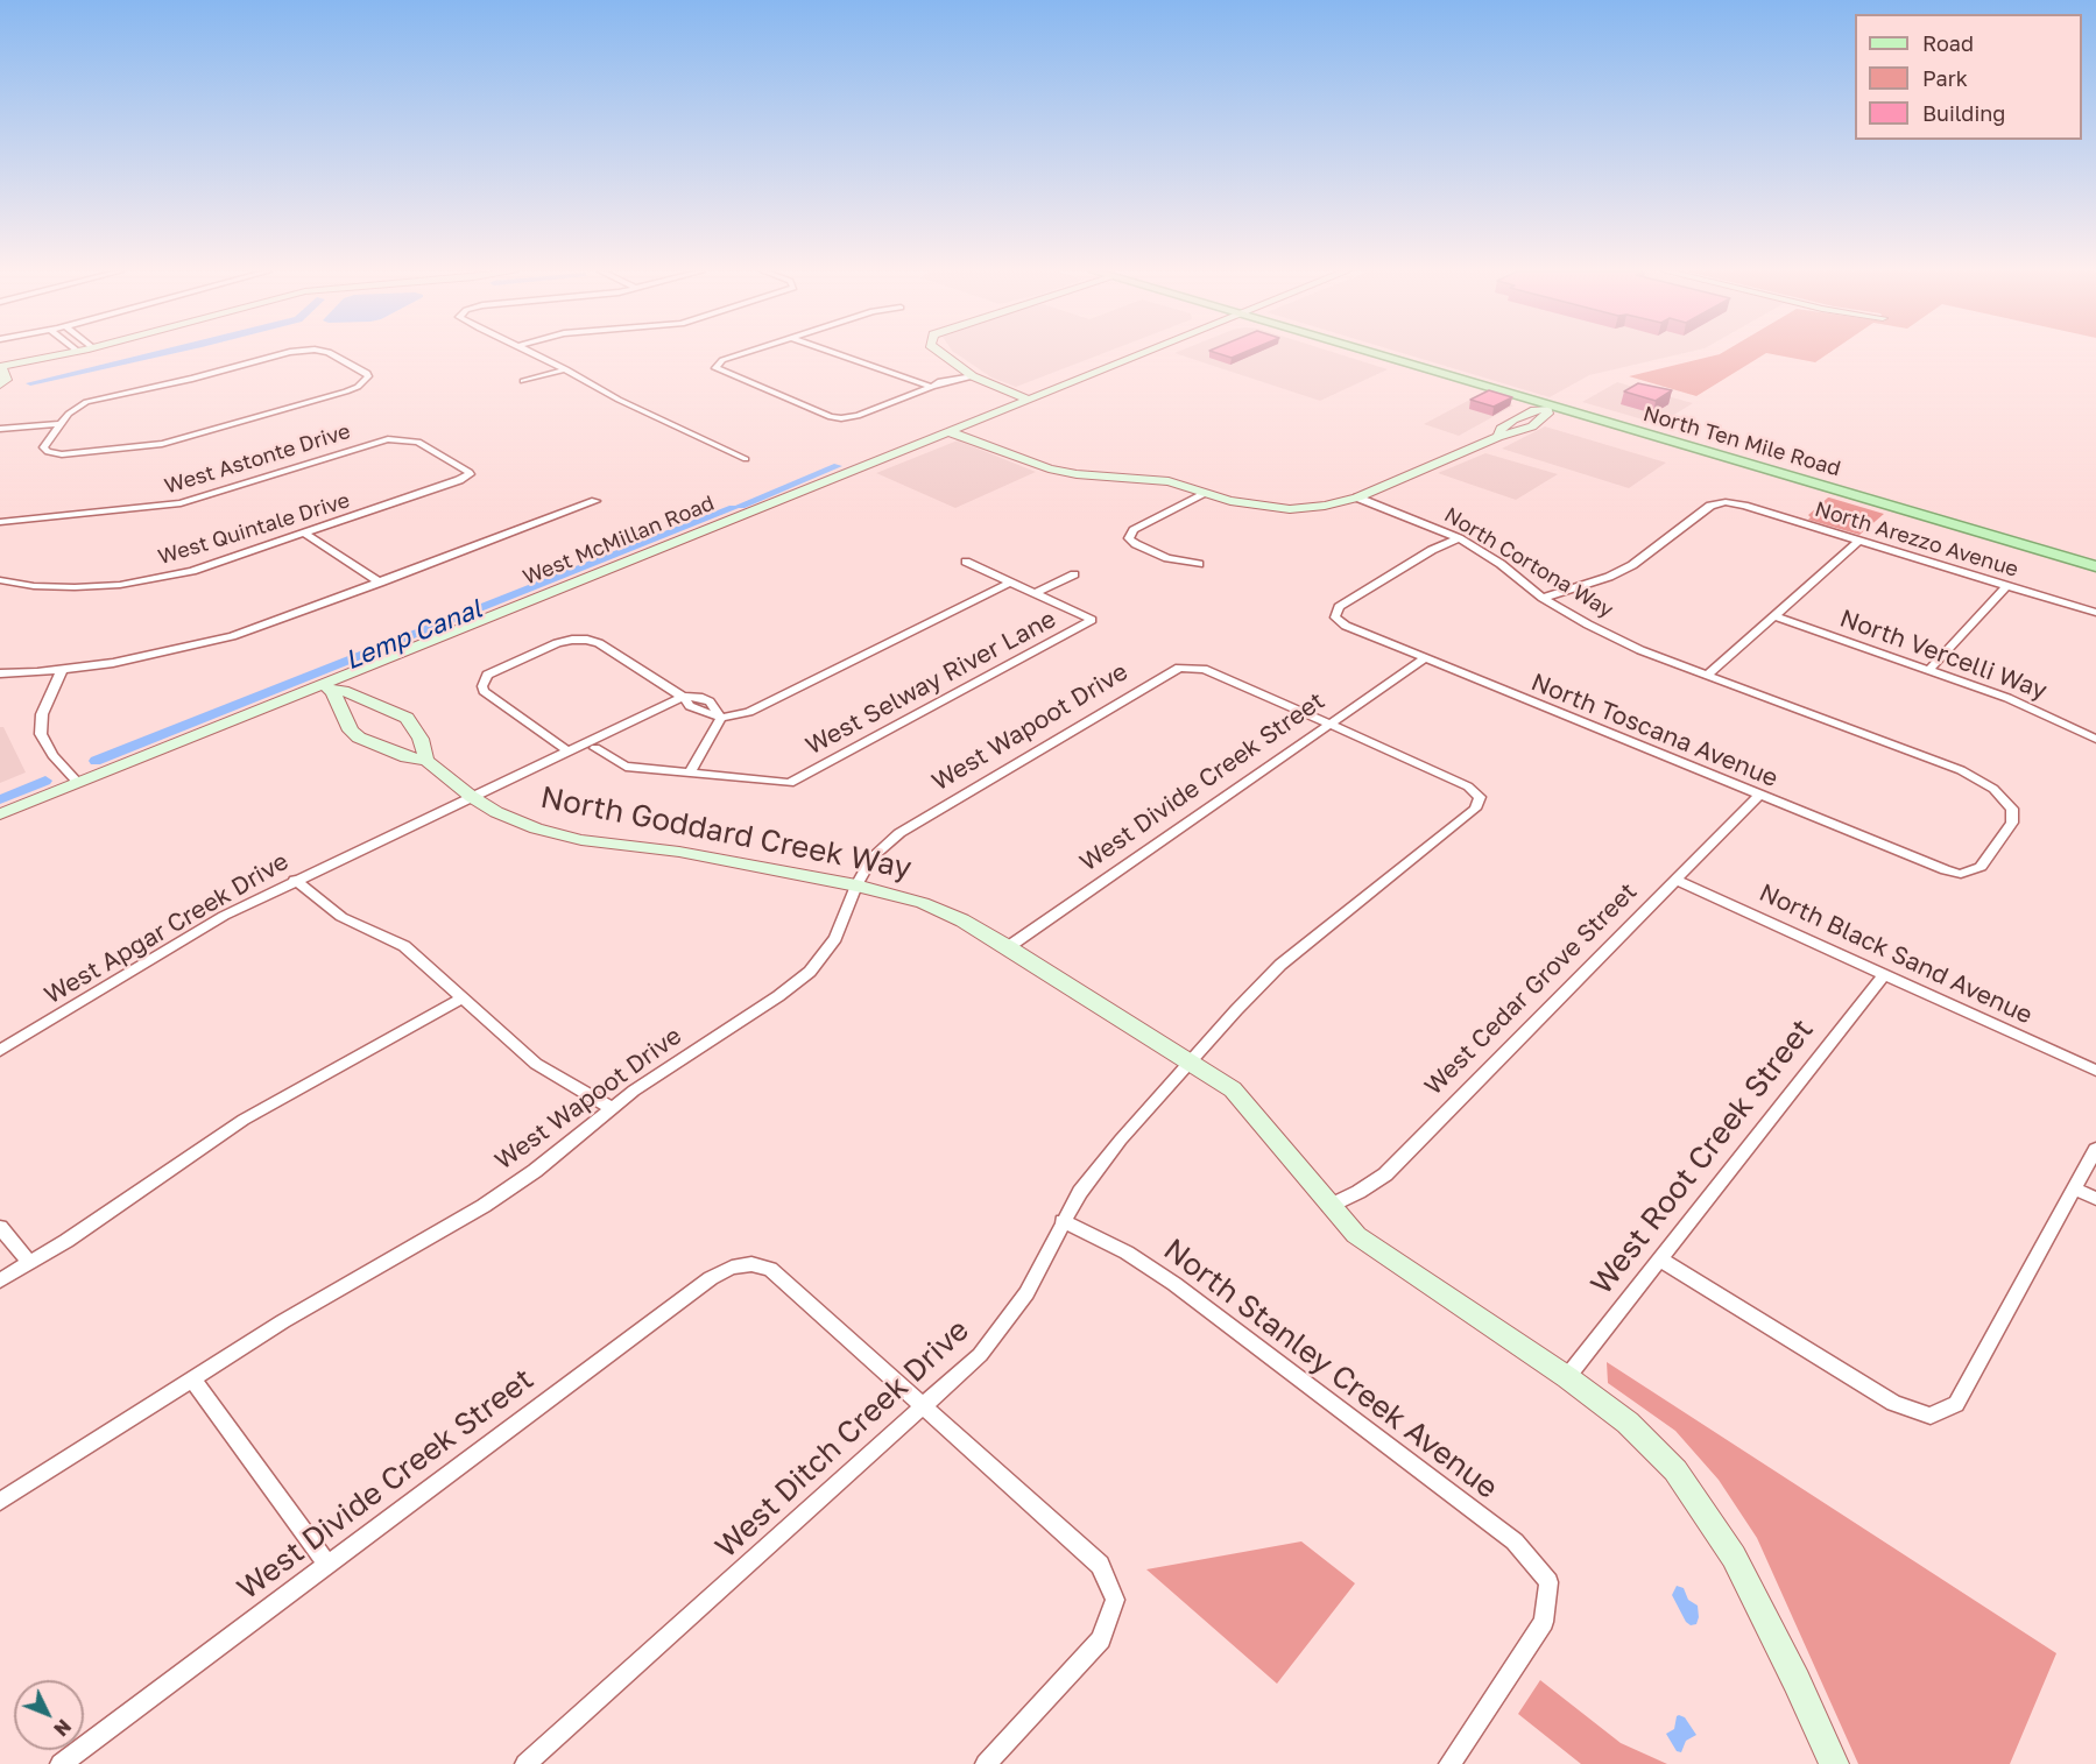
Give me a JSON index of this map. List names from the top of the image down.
{
  "streets": {
    "main road": ["North Ten Mile Road"],
    "street": [
      "West Astonte Drive",
      "West Quintale Drive",
      "North Arezzo Avenue",
      "West McMillan Road",
      "North Cortona Way",
      "North Vercelli Way",
      "West Selway River Lane",
      "West Wapoot Drive",
      "North Toscana Avenue",
      "West Divide Creek Street",
      "North Goddard Creek Way",
      "West Apgar Creek Drive",
      "North Black Sand Avenue",
      "West Cedar Grove Street",
      "West Root Creek Street",
      "North Stanley Creek Avenue",
      "West Ditch Creek Drive"
    ]
  },
  "crossings": [
    ["West Astonte Drive", "West Quintale Drive"],
    ["North Arezzo Avenue", "North Cortona Way"],
    ["West McMillan Road", "North Goddard Creek Way"],
    ["North Cortona Way", "North Toscana Avenue"],
    ["West Wapoot Drive", "West Divide Creek Street"],
    ["West Wapoot Drive", "North Goddard Creek Way"],
    ["West Wapoot Drive", "West Ditch Creek Drive"],
    ["North Toscana Avenue", "West Divide Creek Street"],
    ["North Toscana Avenue", "West Cedar Grove Street"],
    ["West Divide Creek Street", "North Goddard Creek Way"],
    ["West Divide Creek Street", "West Ditch Creek Drive"],
    ["North Goddard Creek Way", "West Apgar Creek Drive"],
    ["North Goddard Creek Way", "West Cedar Grove Street"],
    ["North Goddard Creek Way", "West Root Creek Street"],
    ["North Goddard Creek Way", "West Ditch Creek Drive"],
    ["North Black Sand Avenue", "West Cedar Grove Street"],
    ["North Black Sand Avenue", "West Root Creek Street"],
    ["North Stanley Creek Avenue", "West Ditch Creek Drive"]
  ],
  "water": ["Lemp Canal"],
  "legend": ["Road", "Park", "Building"],
  "north": "bottom right"
}
